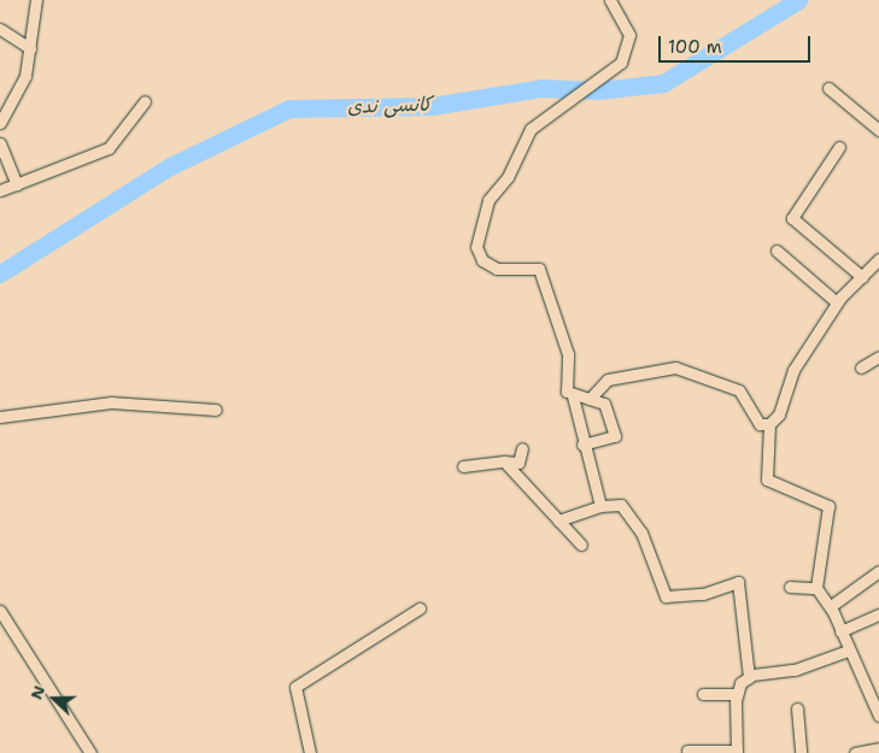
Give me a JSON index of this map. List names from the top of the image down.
{
  "water": ["کانسی ندی"],
  "scale_bar": "100 m",
  "north": "left"
}
